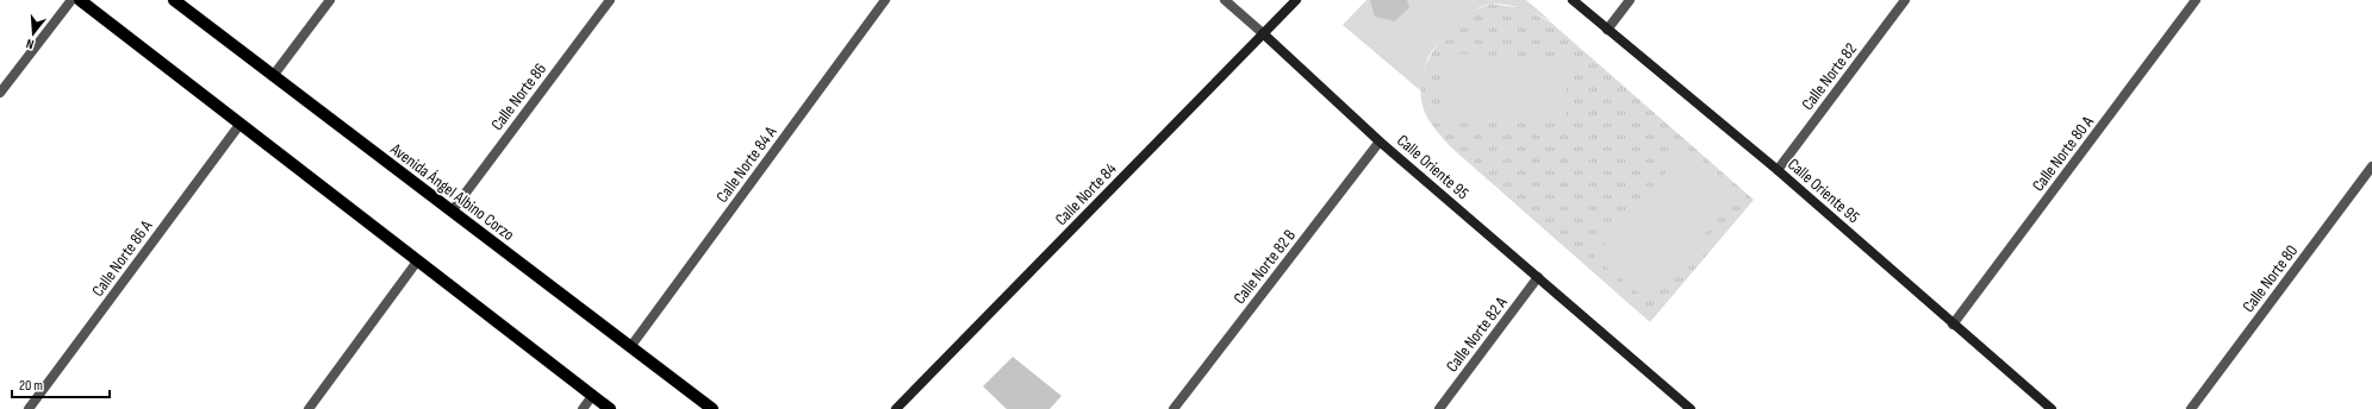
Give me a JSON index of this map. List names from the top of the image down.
{
  "streets": {
    "main road": ["Avenida Ángel Albino Corzo"],
    "street": [
      "Calle Norte 82",
      "Calle Norte 86",
      "Calle Norte 80 A",
      "Calle Norte 84 A",
      "Calle Oriente 95",
      "Calle Norte 84",
      "Calle Norte 86 A",
      "Calle Norte 82 B",
      "Calle Norte 80",
      "Calle Norte 82 A"
    ]
  },
  "crossings": [
    ["Calle Norte 82", "Calle Oriente 95"],
    ["Calle Norte 86", "Avenida Ángel Albino Corzo"],
    ["Calle Norte 80 A", "Calle Oriente 95"],
    ["Calle Norte 84 A", "Avenida Ángel Albino Corzo"],
    ["Calle Oriente 95", "Calle Norte 84"],
    ["Calle Oriente 95", "Calle Norte 82 B"],
    ["Calle Oriente 95", "Calle Norte 82 A"]
  ],
  "scale_bar": "20 m",
  "north": "bottom"
}
